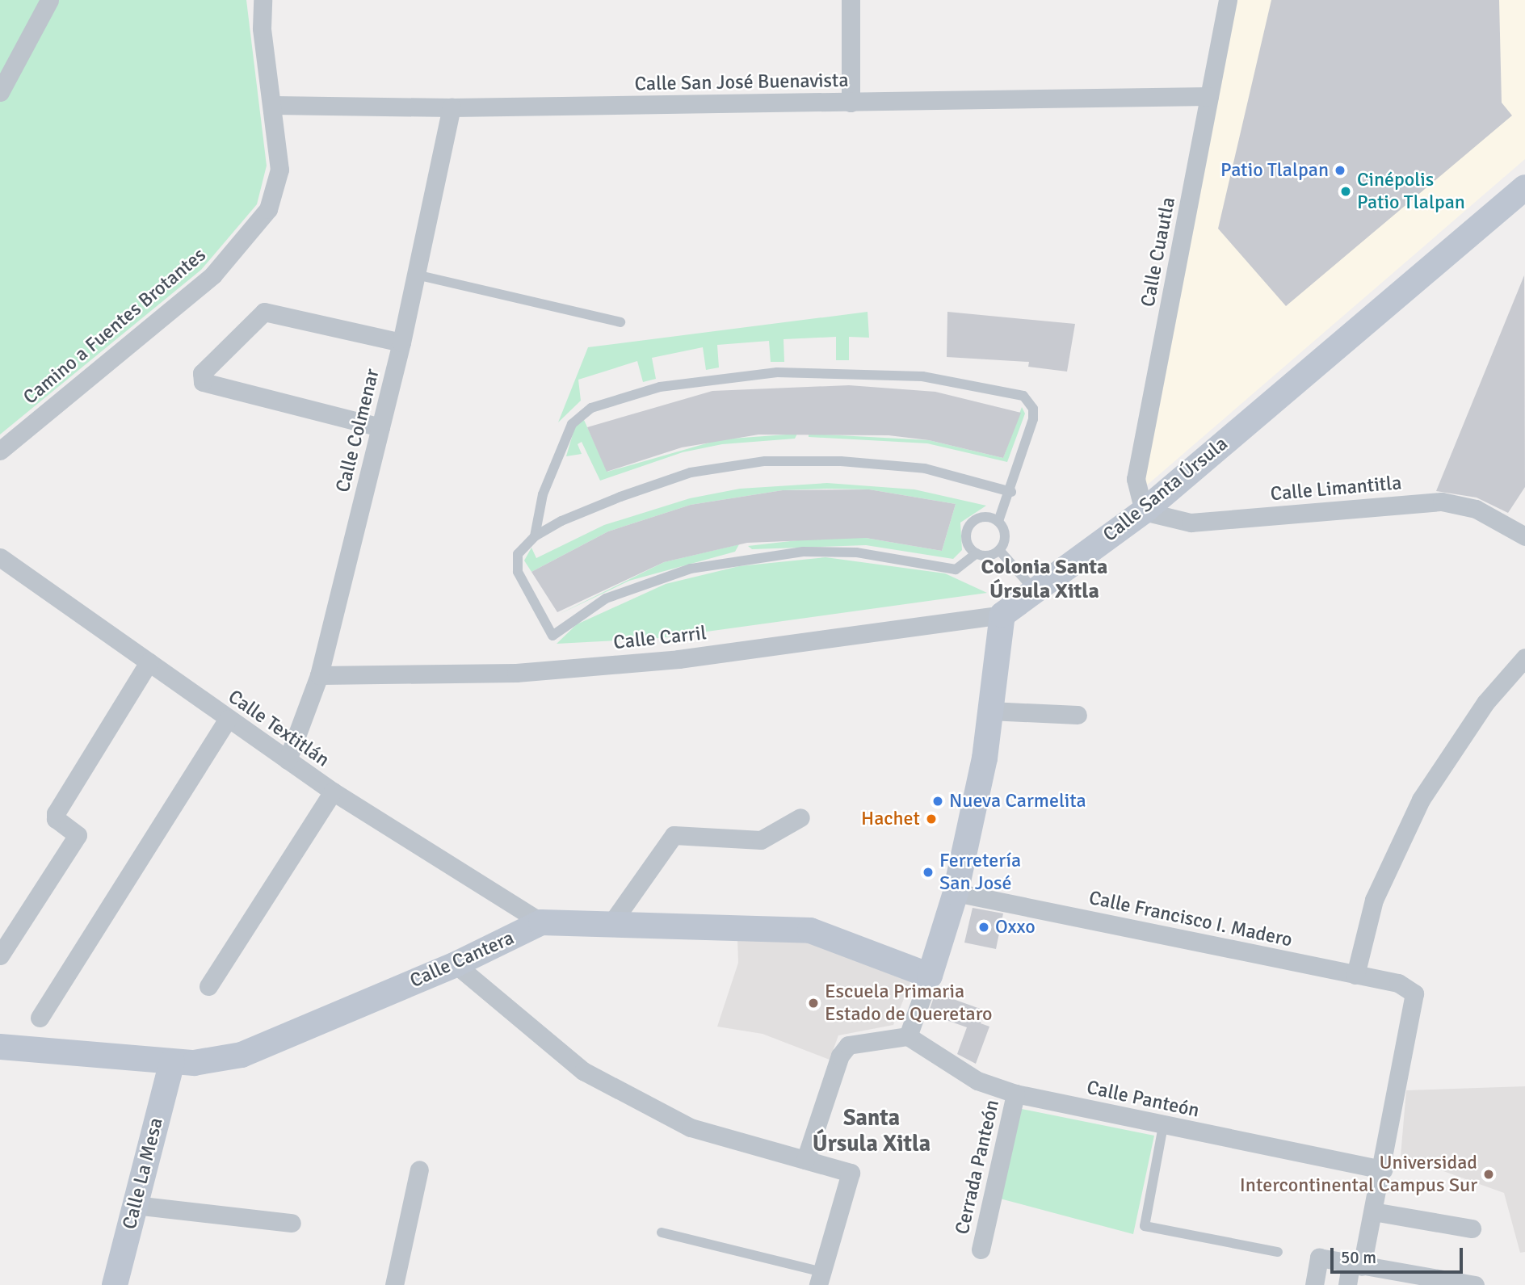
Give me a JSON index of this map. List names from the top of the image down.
{
  "streets": {
    "street": [
      "Calle San José Buenavista",
      "Calle Cuautla",
      "Camino a Fuentes Brotantes",
      "Calle Colmenar",
      "Calle Limantitla",
      "Calle Santa Úrsula",
      "Calle Carril",
      "Calle Textitlán",
      "Calle Francisco I. Madero",
      "Calle Cantera",
      "Calle Panteón",
      "Cerrada Panteón",
      "Calle La Mesa"
    ]
  },
  "crossings": [
    ["Calle San José Buenavista", "Calle Cuautla"],
    ["Calle San José Buenavista", "Camino a Fuentes Brotantes"],
    ["Calle San José Buenavista", "Calle Colmenar"],
    ["Calle Cuautla", "Calle Limantitla"],
    ["Calle Cuautla", "Calle Santa Úrsula"],
    ["Calle Colmenar", "Calle Carril"],
    ["Calle Colmenar", "Calle Textitlán"],
    ["Calle Limantitla", "Calle Santa Úrsula"],
    ["Calle Santa Úrsula", "Calle Carril"],
    ["Calle Textitlán", "Calle Cantera"],
    ["Calle Francisco I. Madero", "Calle Panteón"],
    ["Calle Cantera", "Calle La Mesa"],
    ["Calle Panteón", "Cerrada Panteón"]
  ],
  "districts": ["Colonia Santa Úrsula Xitla", "Santa Úrsula Xitla"],
  "places": [
    "Patio Tlalpan",
    "Cinépolis Patio Tlalpan",
    "Nueva Carmelita",
    "Hachet",
    "Ferretería San José",
    "Oxxo",
    "Escuela Primaria Estado de Queretaro",
    "Universidad Intercontinental Campus Sur"
  ],
  "scale_bar": "50 m"
}
